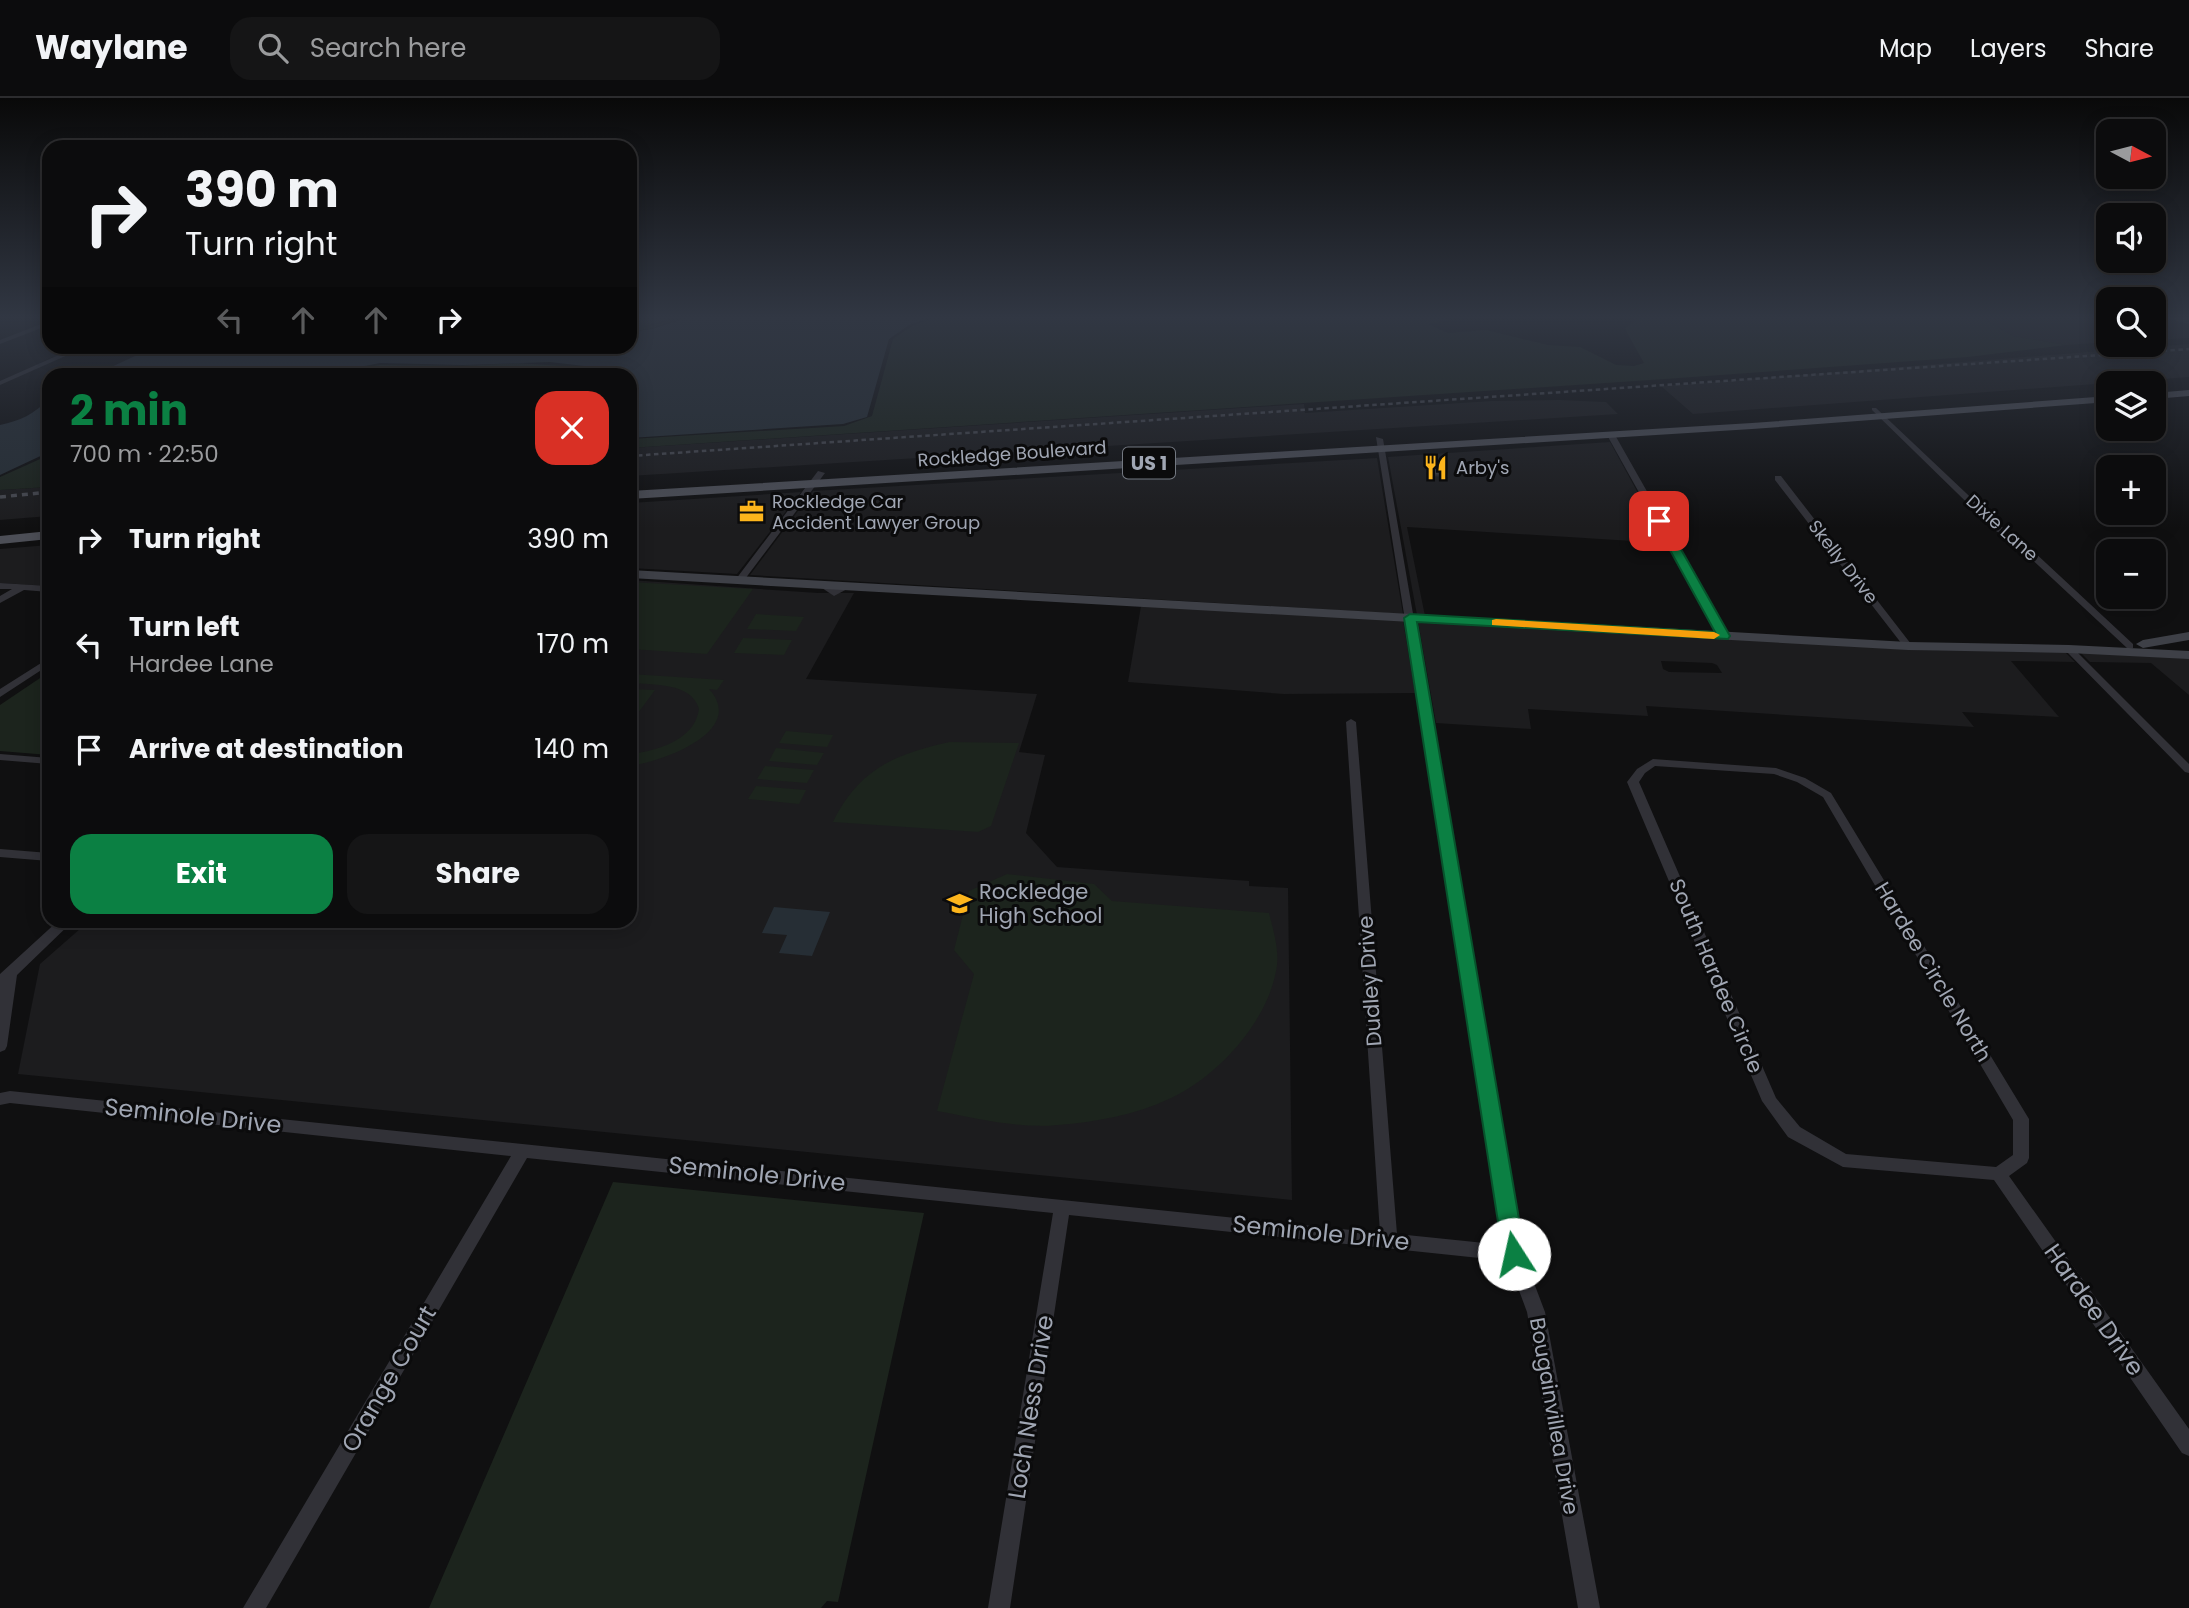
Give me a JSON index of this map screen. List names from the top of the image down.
{
  "streets": {
    "main road": ["Rockledge Boulevard", "US 1"],
    "street": [
      "Dixie Lane",
      "Skelly Drive",
      "Hardee Circle North",
      "South Hardee Circle",
      "Dudley Drive",
      "Seminole Drive",
      "Hardee Drive",
      "Orange Court",
      "Loch Ness Drive",
      "Bougainvillea Drive"
    ]
  },
  "crossings": [
    ["Rockledge Boulevard", "Dixie Lane"],
    ["Rockledge Boulevard", "Bougainvillea Drive"],
    ["Hardee Circle North", "South Hardee Circle"],
    ["Hardee Circle North", "Hardee Drive"],
    ["South Hardee Circle", "Hardee Drive"],
    ["Dudley Drive", "Seminole Drive"],
    ["Seminole Drive", "Orange Court"],
    ["Seminole Drive", "Loch Ness Drive"],
    ["Seminole Drive", "Bougainvillea Drive"]
  ],
  "places": {
    "restaurant": ["Arby's"],
    "office": ["Rockledge Car Accident Lawyer Group"],
    "school or university": ["Rockledge High School"]
  },
  "north": "right",
  "page": {
    "header": "Waylane",
    "search": "Search here",
    "nav": ["Map", "Layers", "Share"],
    "map_buttons": ["+", "−"],
    "turn": ["390 m", "Turn right"],
    "heading": ["2 min", "700 m · 22:50"],
    "list": [
      {
        "name": "Turn right",
        "value": "390 m"
      },
      {
        "name": "Turn left",
        "note": "Hardee Lane",
        "value": "170 m"
      },
      {
        "name": "Arrive at destination",
        "value": "140 m"
      }
    ],
    "buttons": ["Exit", "Share"]
  }
}
